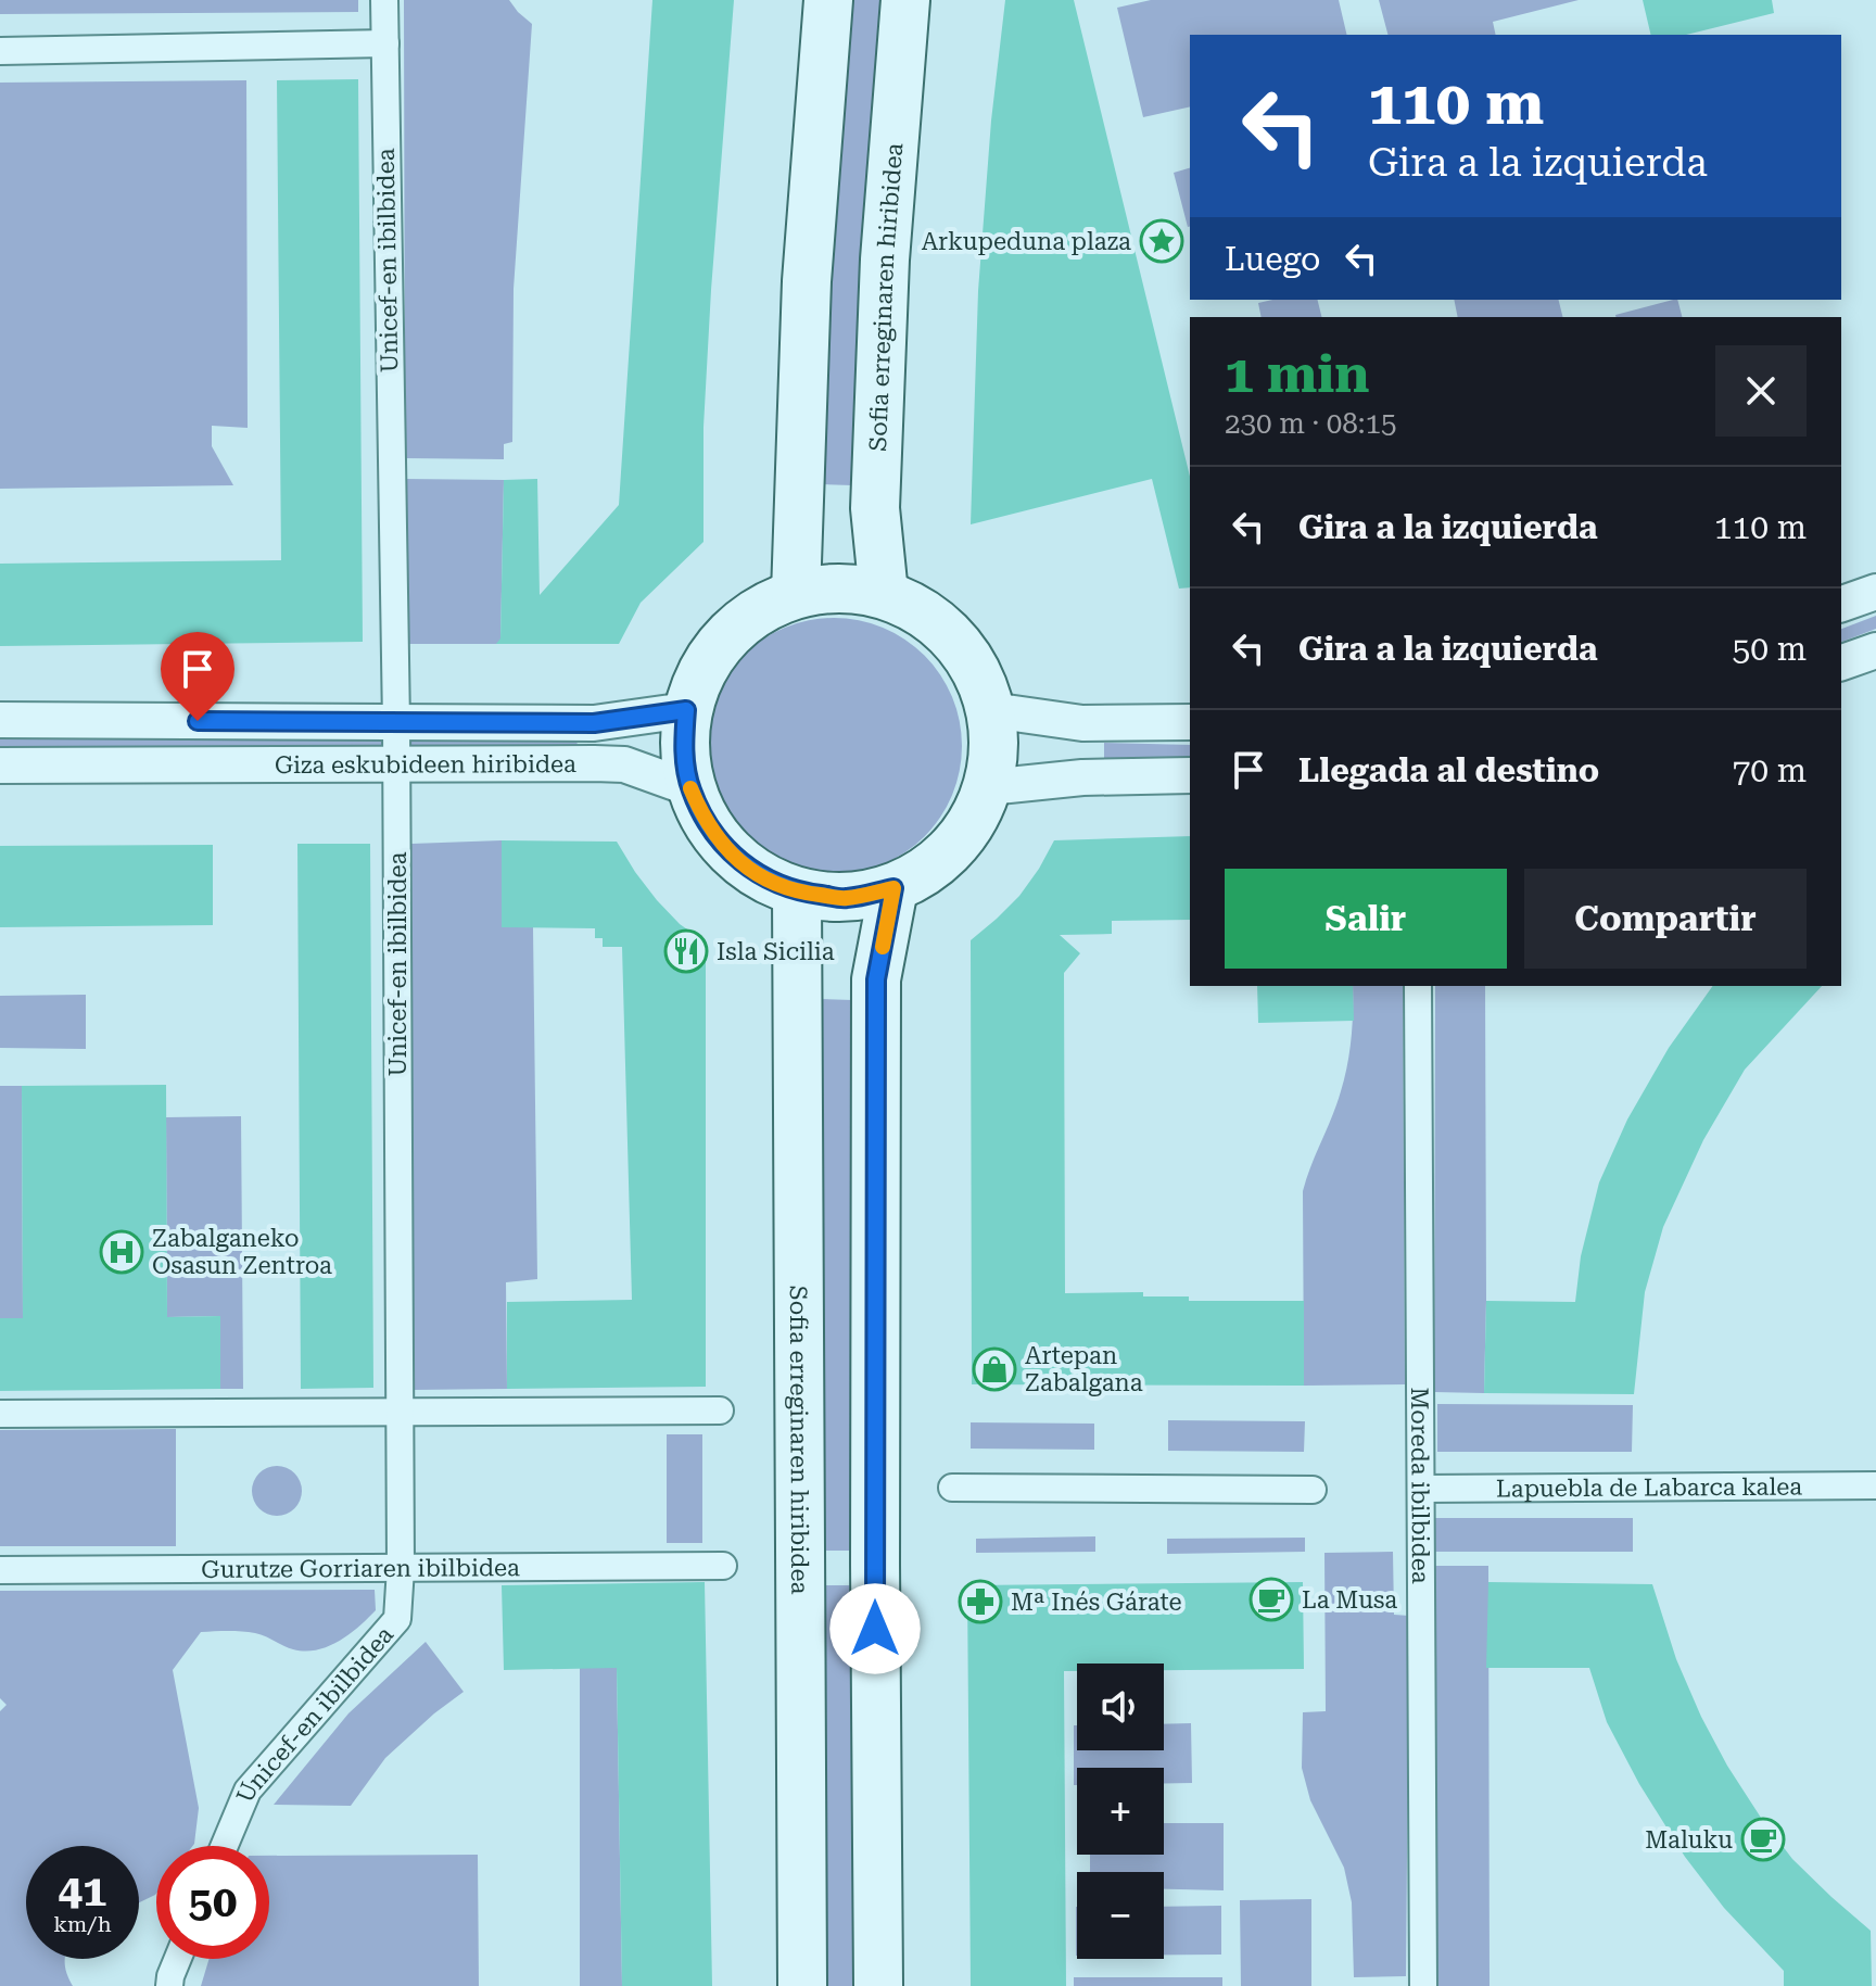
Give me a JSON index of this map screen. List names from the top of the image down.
{
  "streets": {
    "main road": ["Sofia erreginaren hiribidea"],
    "street": [
      "Unicef-en ibilbidea",
      "Giza eskubideen hiribidea",
      "Moreda ibilbidea",
      "Lapuebla de Labarca kalea",
      "Gurutze Gorriaren ibilbidea"
    ]
  },
  "crossings": [
    ["Unicef-en ibilbidea", "Giza eskubideen hiribidea"],
    ["Unicef-en ibilbidea", "Gurutze Gorriaren ibilbidea"],
    ["Sofia erreginaren hiribidea", "Giza eskubideen hiribidea"],
    ["Moreda ibilbidea", "Lapuebla de Labarca kalea"]
  ],
  "places": {
    "place": ["Arkupeduna plaza"],
    "restaurant": ["Isla Sicilia"],
    "hospital": ["Zabalganeko Osasun Zentroa"],
    "shop": ["Artepan Zabalgana"],
    "cafe": ["La Musa", "Maluku"],
    "pharmacy": ["Mª Inés Gárate"]
  },
  "page": {
    "turn": ["110 m", "Gira a la izquierda"],
    "then": "Luego",
    "heading": ["1 min", "230 m · 08:15"],
    "list": [
      {
        "name": "Gira a la izquierda",
        "value": "110 m"
      },
      {
        "name": "Gira a la izquierda",
        "value": "50 m"
      },
      {
        "name": "Llegada al destino",
        "value": "70 m"
      }
    ],
    "buttons": ["Salir", "Compartir"],
    "map_buttons": ["+", "−"],
    "speed": "41 km/h",
    "limit": "50"
  }
}
